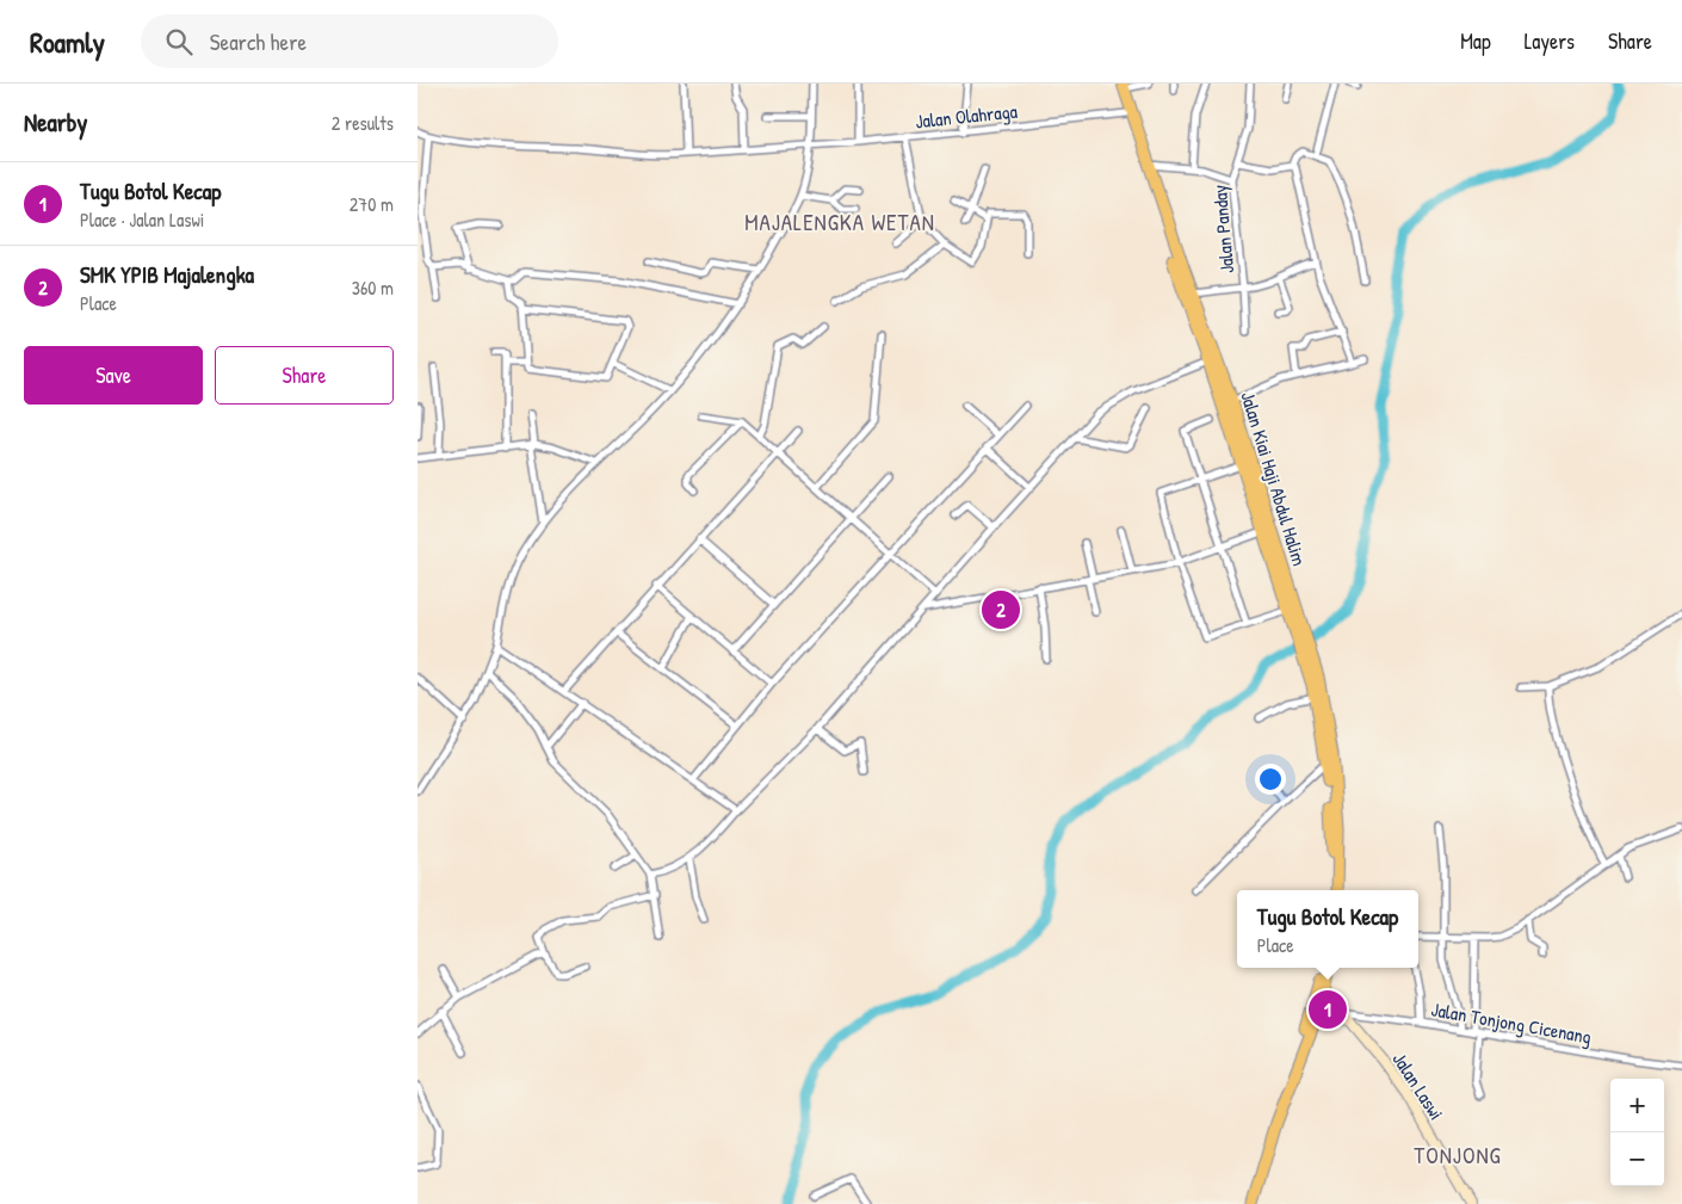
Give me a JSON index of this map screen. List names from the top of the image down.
{
  "streets": {
    "main road": ["Jalan Kiai Haji Abdul Halim", "Jalan Laswi"],
    "street": ["Jalan Olahraga", "Jalan Panday", "Jalan Tonjong Cicenang"]
  },
  "crossings": [
    ["Jalan Olahraga", "Jalan Kiai Haji Abdul Halim"],
    ["Jalan Panday", "Jalan Kiai Haji Abdul Halim"],
    ["Jalan Tonjong Cicenang", "Jalan Laswi"]
  ],
  "districts": ["MAJALENGKA WETAN", "TONJONG"],
  "page": {
    "header": "Roamly",
    "search": "Search here",
    "nav": ["Map", "Layers", "Share"],
    "heading": ["Nearby", "2 results"],
    "list": [
      {
        "mark": "1",
        "name": "Tugu Botol Kecap",
        "note": "Place · Jalan Laswi",
        "value": "270 m"
      },
      {
        "mark": "2",
        "name": "SMK YPIB Majalengka",
        "note": "Place",
        "value": "360 m"
      }
    ],
    "buttons": ["Save", "Share"],
    "pins": ["2", "1"],
    "popup": ["Tugu Botol Kecap", "Place"],
    "map_buttons": ["+", "−"]
  }
}
